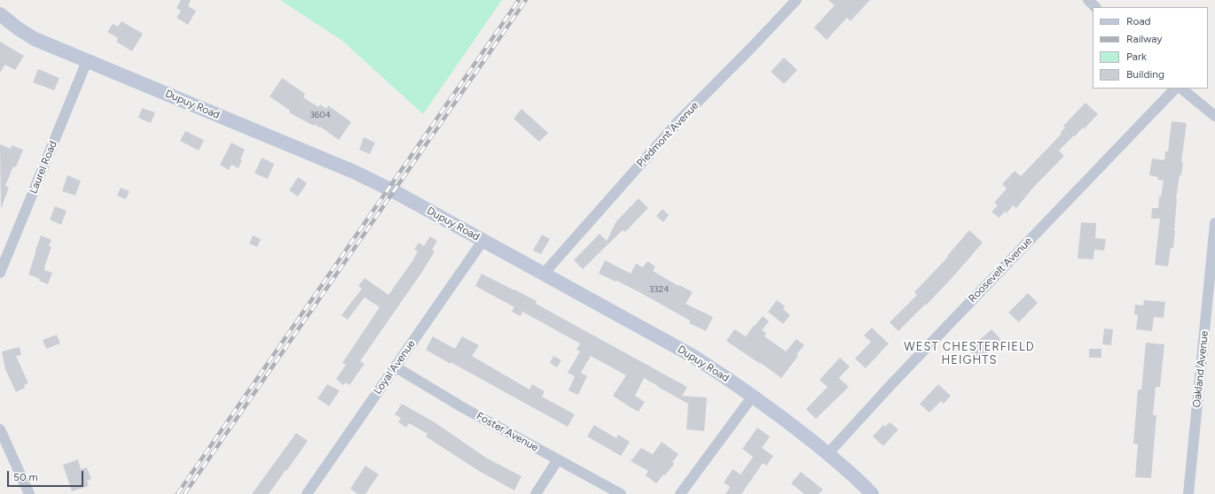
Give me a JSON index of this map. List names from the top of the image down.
{
  "streets": {
    "street": [
      "Dupuy Road",
      "Piedmont Avenue",
      "Laurel Road",
      "Roosevelt Avenue",
      "Loyal Avenue",
      "Oakland Avenue",
      "Foster Avenue"
    ]
  },
  "crossings": [
    ["Dupuy Road", "Piedmont Avenue"],
    ["Dupuy Road", "Laurel Road"],
    ["Dupuy Road", "Roosevelt Avenue"],
    ["Dupuy Road", "Loyal Avenue"],
    ["Loyal Avenue", "Foster Avenue"]
  ],
  "districts": ["WEST CHESTERFIELD HEIGHTS"],
  "house_numbers": ["3604", "3324"],
  "legend": [
    "Road",
    "Railway",
    "Park",
    "Building"
  ],
  "scale_bar": "50 m"
}
